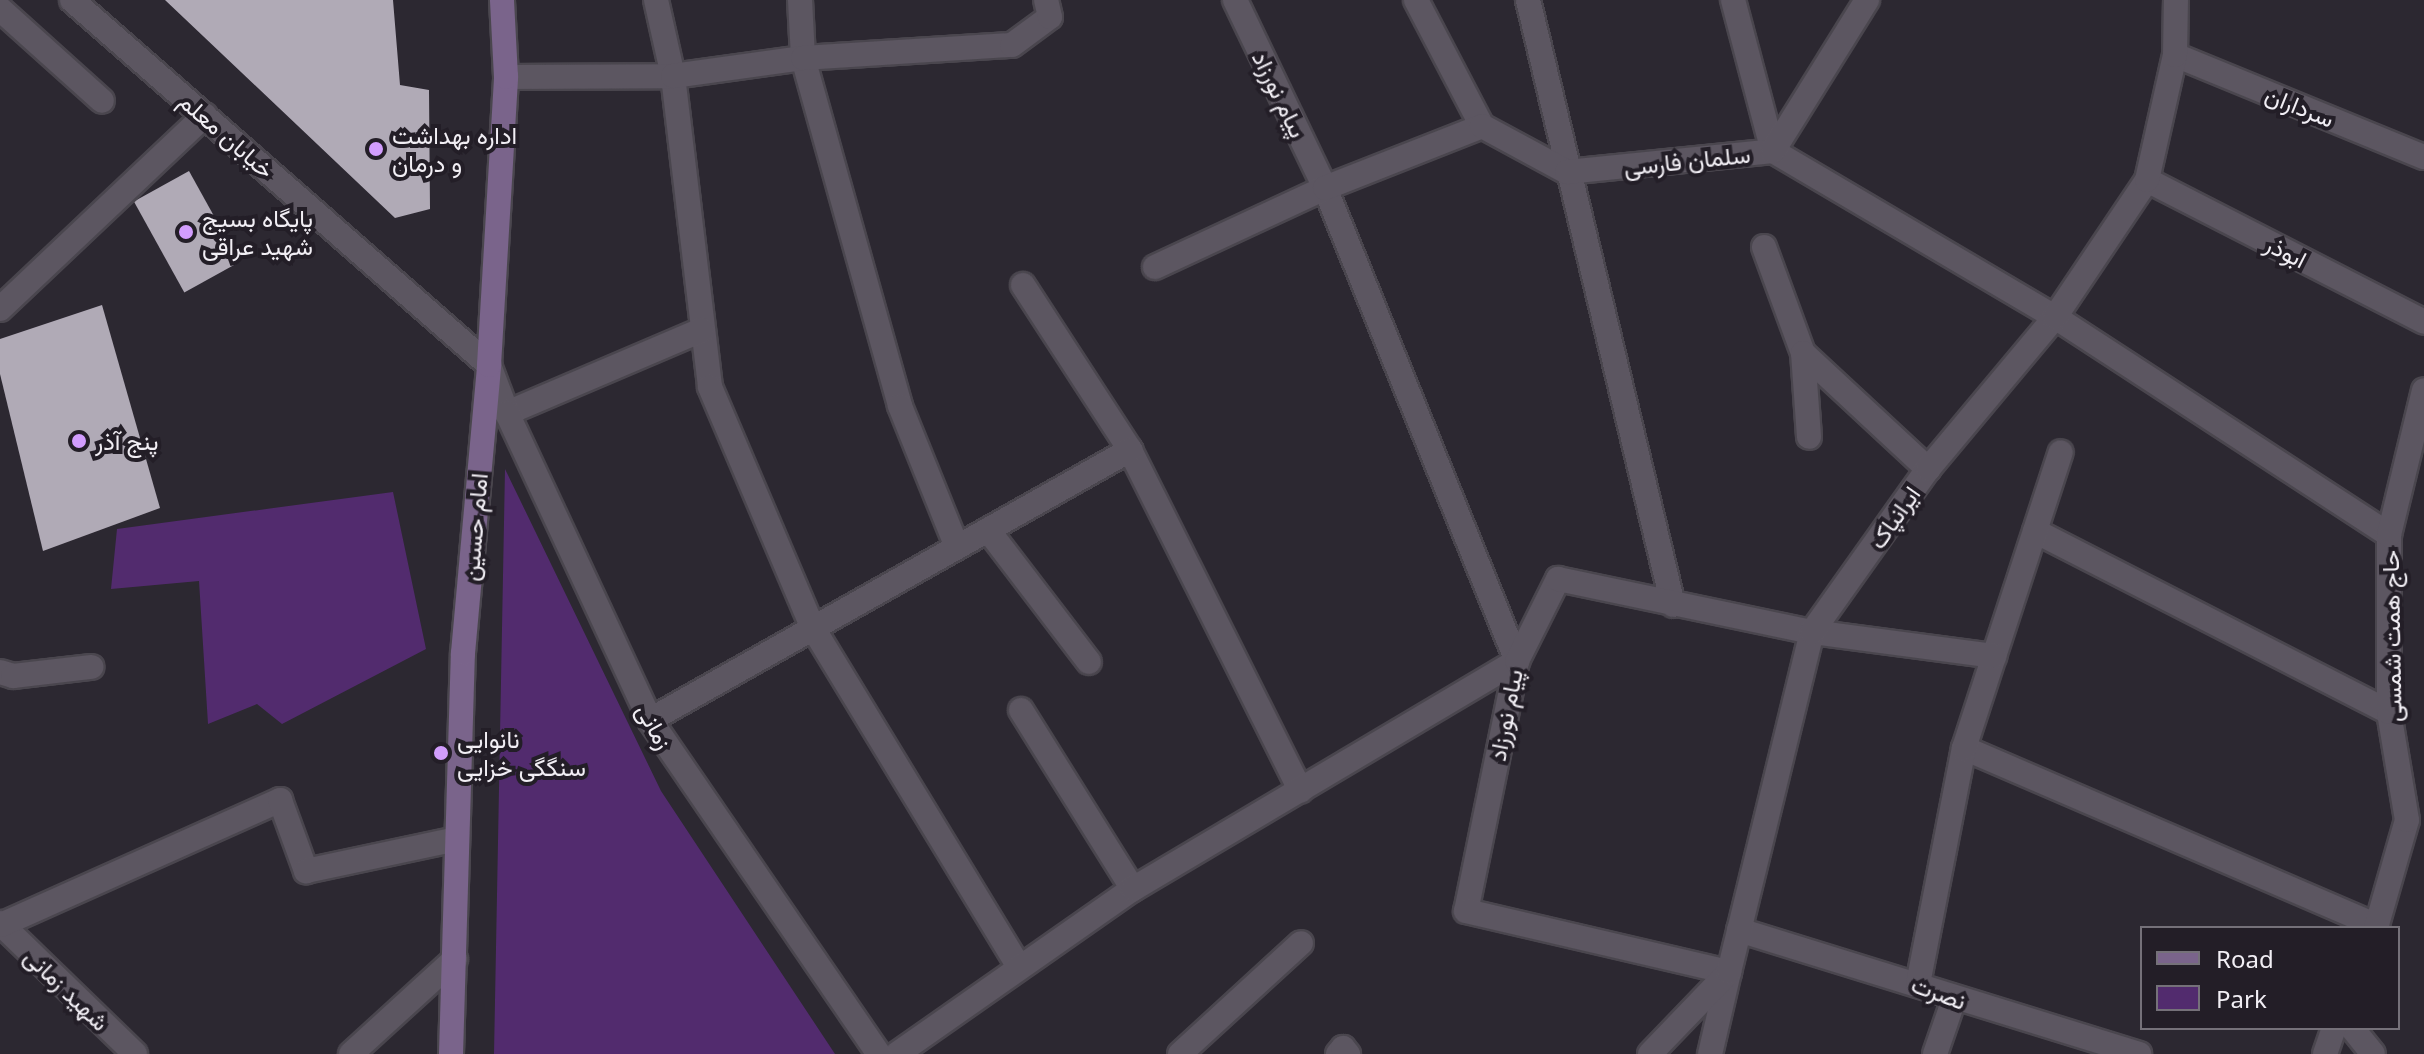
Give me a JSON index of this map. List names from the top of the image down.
{
  "streets": {
    "main road": ["امام حسین"],
    "street": [
      "پیام نورزاد",
      "سرداران",
      "خیابان معلم",
      "سلمان فارسی",
      "ابوذر",
      "ایرانپاک",
      "حاج همت شمسی",
      "زمانی",
      "شهید زمانی",
      "نصرت"
    ]
  },
  "crossings": [
    ["پیام نورزاد", "ایرانپاک"],
    ["سرداران", "ایرانپاک"],
    ["خیابان معلم", "امام حسین"],
    ["خیابان معلم", "زمانی"],
    ["ابوذر", "ایرانپاک"],
    ["ایرانپاک", "نصرت"],
    ["امام حسین", "زمانی"]
  ],
  "places": [
    "اداره بهداشت و درمان",
    "پایگاه بسیج شهید عراقی",
    "پنج آذر",
    "نانوایی سنگگی خزایی"
  ],
  "legend": ["Road", "Park"]
}
